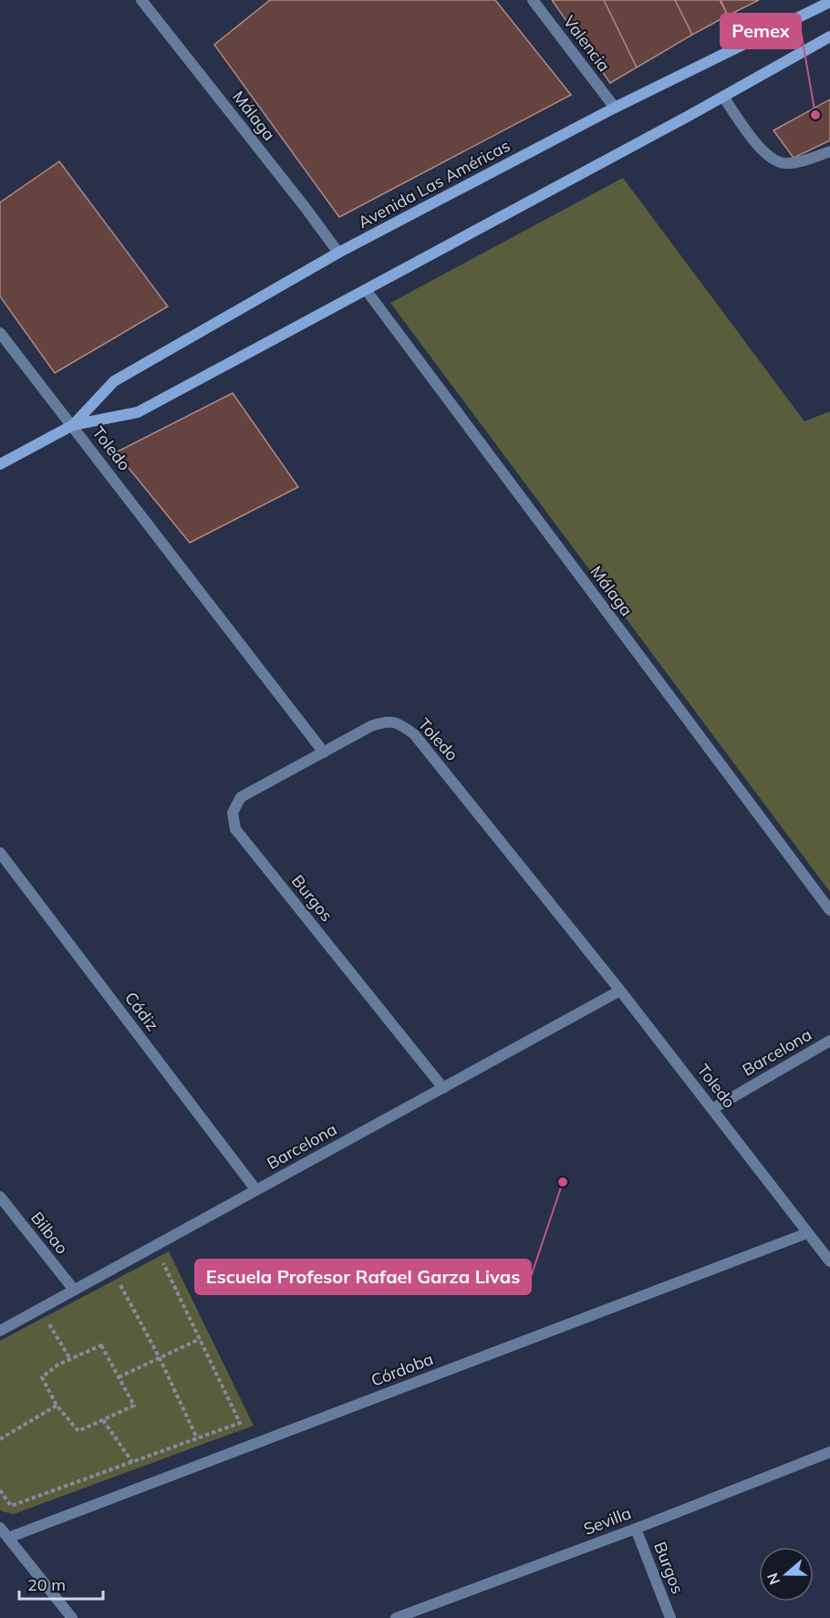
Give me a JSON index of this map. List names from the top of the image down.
{
  "streets": {
    "main road": ["Avenida Las Américas"],
    "street": [
      "Valencia",
      "Málaga",
      "Toledo",
      "Burgos",
      "Cádiz",
      "Barcelona",
      "Bilbao",
      "Córdoba",
      "Sevilla"
    ]
  },
  "crossings": [
    ["Valencia", "Avenida Las Américas"],
    ["Málaga", "Avenida Las Américas"],
    ["Avenida Las Américas", "Toledo"],
    ["Toledo", "Burgos"],
    ["Toledo", "Barcelona"],
    ["Toledo", "Córdoba"],
    ["Burgos", "Barcelona"],
    ["Burgos", "Sevilla"],
    ["Cádiz", "Barcelona"],
    ["Barcelona", "Bilbao"]
  ],
  "places": ["Pemex", "Escuela Profesor Rafael Garza Livas"],
  "scale_bar": "20 m",
  "north": "left"
}
